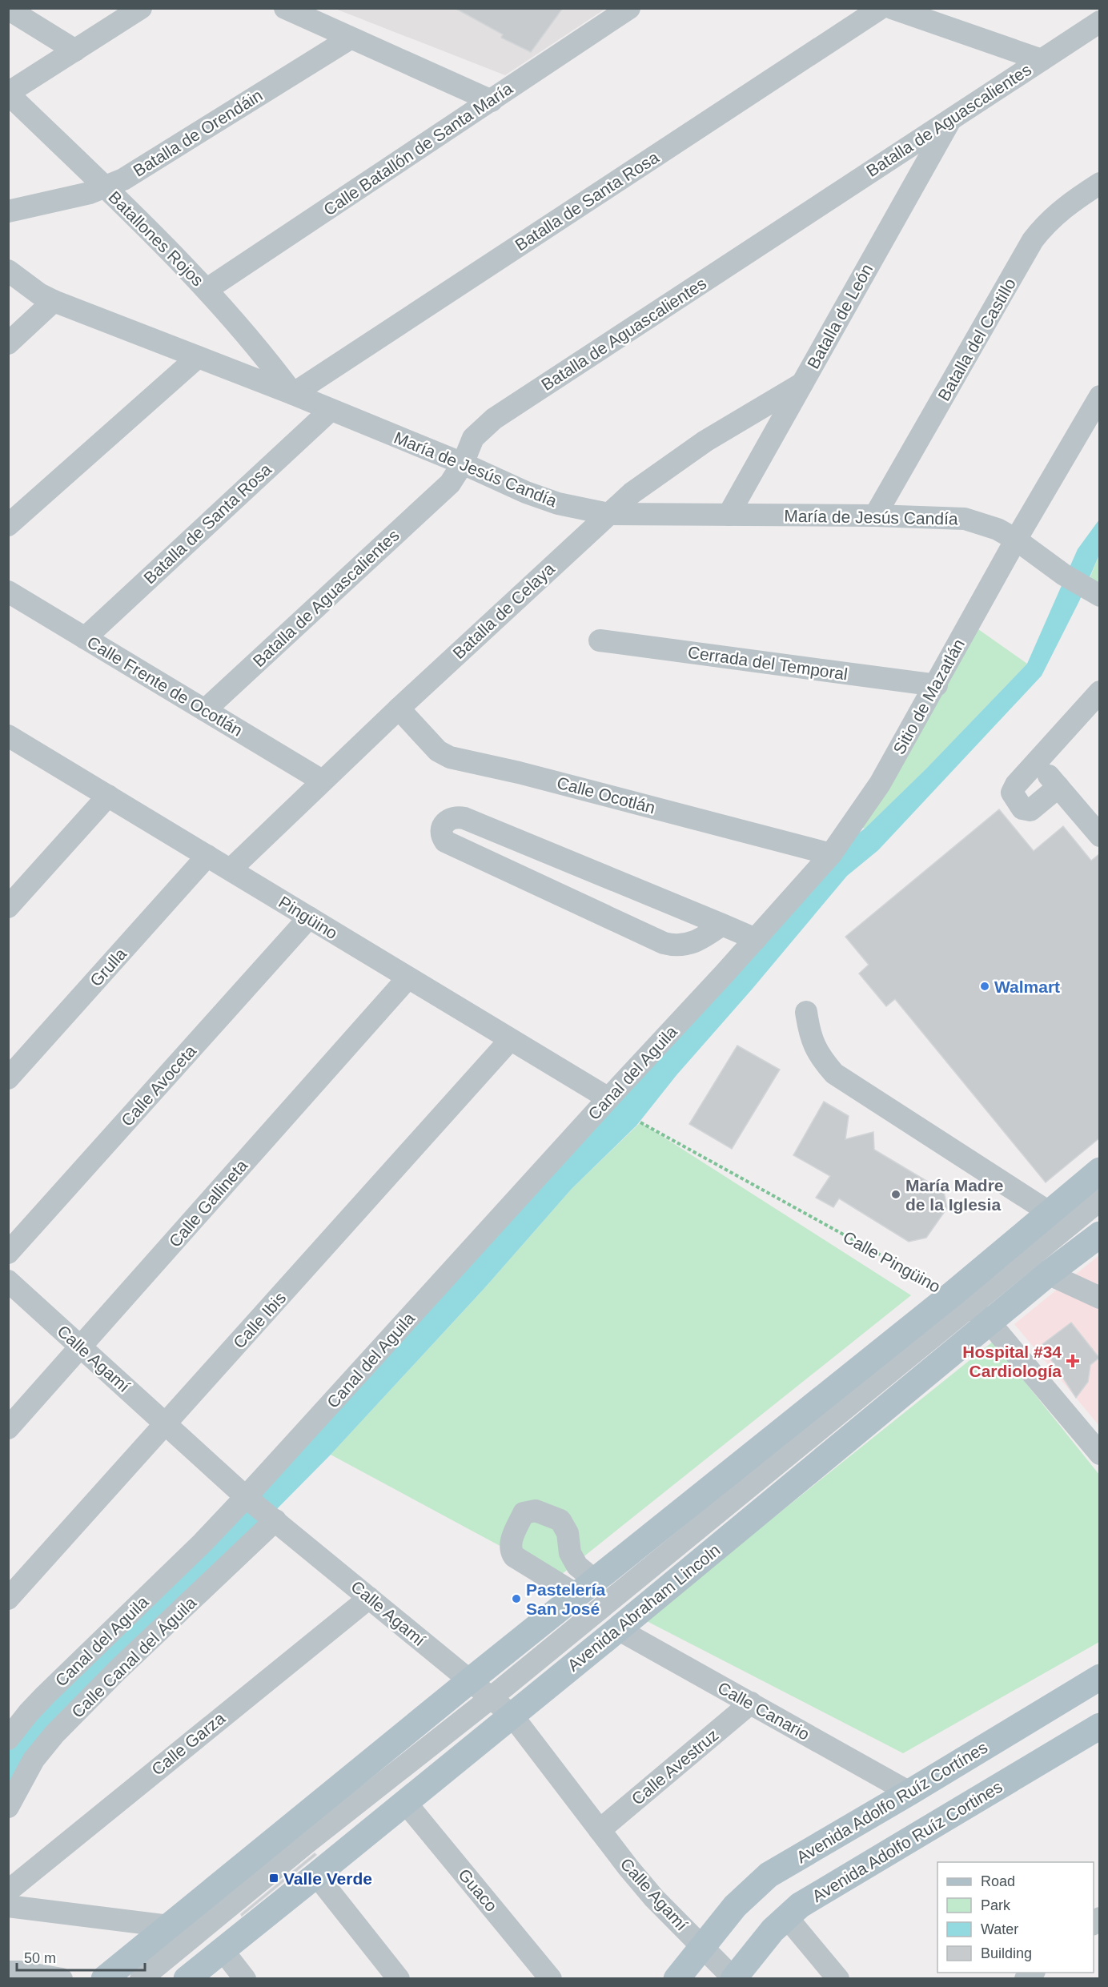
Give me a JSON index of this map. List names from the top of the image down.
{
  "streets": {
    "main road": ["Avenida Abraham Lincoln", "Avenida Adolfo Ruíz Cortínes", "Avenida Adolfo Ruíz Cortines"],
    "street": [
      "Batalla de Aguascalientes",
      "Batalla de Orendáin",
      "Calle Batallón de Santa María",
      "Batalla de Santa Rosa",
      "Batallones Rojos",
      "Batalla de León",
      "Batalla del Castillo",
      "María de Jesús Candía",
      "Batalla de Celaya",
      "Cerrada del Temporal",
      "Calle Frente de Ocotlán",
      "Sitio de Mazatlán",
      "Calle Ocotlán",
      "Pingüino",
      "Grulla",
      "Canal del Aguila",
      "Calle Avoceta",
      "Calle Gallineta",
      "Calle Ibis",
      "Calle Agamí",
      "Calle Canal del Águila",
      "Calle Canario",
      "Calle Garza",
      "Calle Avestruz",
      "Guaco"
    ],
    "path": ["Calle Pingüino"]
  },
  "crossings": [
    ["Batalla de Aguascalientes", "Batalla de León"],
    ["Batalla de Aguascalientes", "María de Jesús Candía"],
    ["Batalla de Aguascalientes", "Calle Frente de Ocotlán"],
    ["Batalla de Orendáin", "Batallones Rojos"],
    ["Calle Batallón de Santa María", "Batallones Rojos"],
    ["Batalla de Santa Rosa", "Batallones Rojos"],
    ["Batalla de Santa Rosa", "María de Jesús Candía"],
    ["Batalla de Santa Rosa", "Calle Frente de Ocotlán"],
    ["Batallones Rojos", "María de Jesús Candía"],
    ["Batalla de León", "María de Jesús Candía"],
    ["Batalla de León", "Batalla de Celaya"],
    ["Batalla del Castillo", "María de Jesús Candía"],
    ["María de Jesús Candía", "Batalla de Celaya"],
    ["María de Jesús Candía", "Sitio de Mazatlán"],
    ["Batalla de Celaya", "Calle Frente de Ocotlán"],
    ["Batalla de Celaya", "Calle Ocotlán"],
    ["Batalla de Celaya", "Pingüino"],
    ["Cerrada del Temporal", "Sitio de Mazatlán"],
    ["Sitio de Mazatlán", "Calle Ocotlán"],
    ["Sitio de Mazatlán", "Canal del Aguila"],
    ["Pingüino", "Grulla"],
    ["Pingüino", "Canal del Aguila"],
    ["Pingüino", "Calle Avoceta"],
    ["Pingüino", "Calle Gallineta"],
    ["Pingüino", "Calle Ibis"],
    ["Canal del Aguila", "Calle Agamí"],
    ["Canal del Aguila", "Calle Canal del Águila"],
    ["Calle Gallineta", "Calle Agamí"],
    ["Calle Pingüino", "Avenida Abraham Lincoln"],
    ["Calle Ibis", "Calle Agamí"],
    ["Calle Agamí", "Avenida Abraham Lincoln"],
    ["Calle Agamí", "Calle Canal del Águila"],
    ["Calle Agamí", "Calle Garza"],
    ["Calle Agamí", "Calle Avestruz"],
    ["Calle Agamí", "Avenida Adolfo Ruíz Cortínes"],
    ["Calle Agamí", "Avenida Adolfo Ruíz Cortines"],
    ["Avenida Abraham Lincoln", "Calle Canario"],
    ["Avenida Abraham Lincoln", "Guaco"],
    ["Calle Canario", "Calle Avestruz"],
    ["Calle Canario", "Avenida Adolfo Ruíz Cortínes"]
  ],
  "places": {
    "other": ["Walmart", "María Madre de la Iglesia", "Pastelería San José"],
    "health": ["Hospital #34 Cardiología"],
    "transit": ["Valle Verde"]
  },
  "legend": [
    "Road",
    "Park",
    "Water",
    "Building"
  ],
  "scale_bar": "50 m"
}
